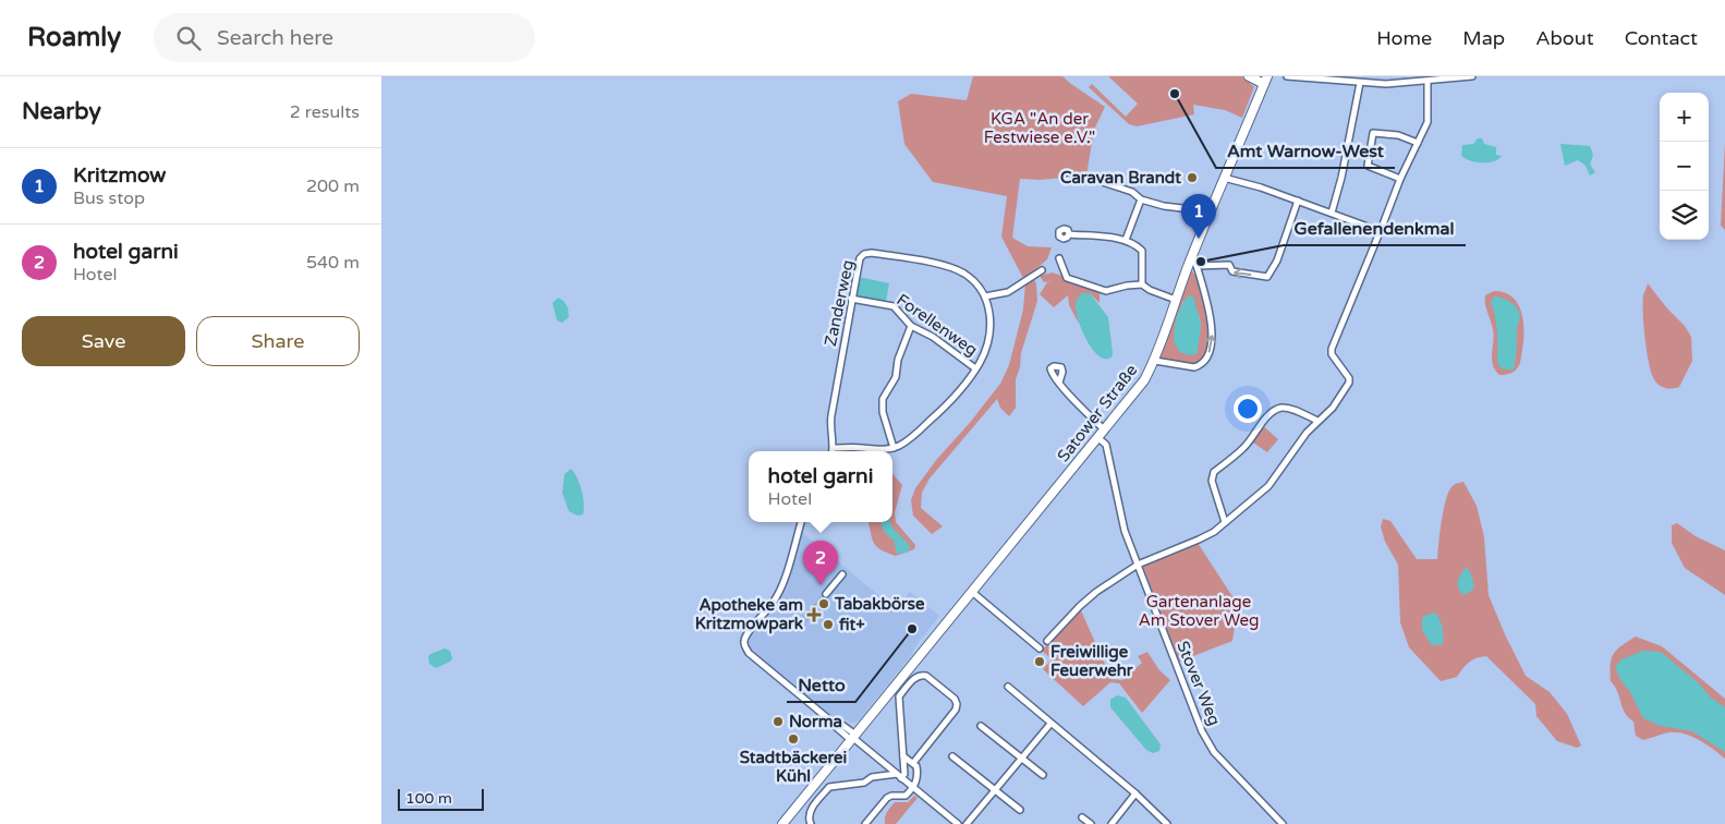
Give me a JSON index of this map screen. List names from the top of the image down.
{
  "streets": {
    "main road": ["Satower Straße"],
    "street": ["Zanderweg", "Forellenweg", "Stover Weg"]
  },
  "crossings": [
    ["Zanderweg", "Forellenweg"],
    ["Satower Straße", "Stover Weg"]
  ],
  "parks": ["KGA \"An der Festwiese e.V.\"", "Gartenanlage Am Stover Weg"],
  "places": {
    "other": [
      "Amt Warnow-West",
      "Caravan Brandt",
      "Gefallenendenkmal",
      "Tabakbörse",
      "fit+",
      "Netto",
      "Freiwillige Feuerwehr",
      "Norma",
      "Stadtbäckerei Kühl"
    ],
    "health": ["Apotheke am Kritzmowpark"]
  },
  "scale_bar": "100 m",
  "page": {
    "header": "Roamly",
    "search": "Search here",
    "nav": [
      "Home",
      "Map",
      "About",
      "Contact"
    ],
    "heading": ["Nearby", "2 results"],
    "map_buttons": ["+", "−"],
    "list": [
      {
        "mark": "1",
        "name": "Kritzmow",
        "note": "Bus stop",
        "value": "200 m"
      },
      {
        "mark": "2",
        "name": "hotel garni",
        "note": "Hotel",
        "value": "540 m"
      }
    ],
    "pins": ["1", "2"],
    "buttons": ["Save", "Share"],
    "popup": ["hotel garni", "Hotel"],
    "scale": "100 m"
  }
}
